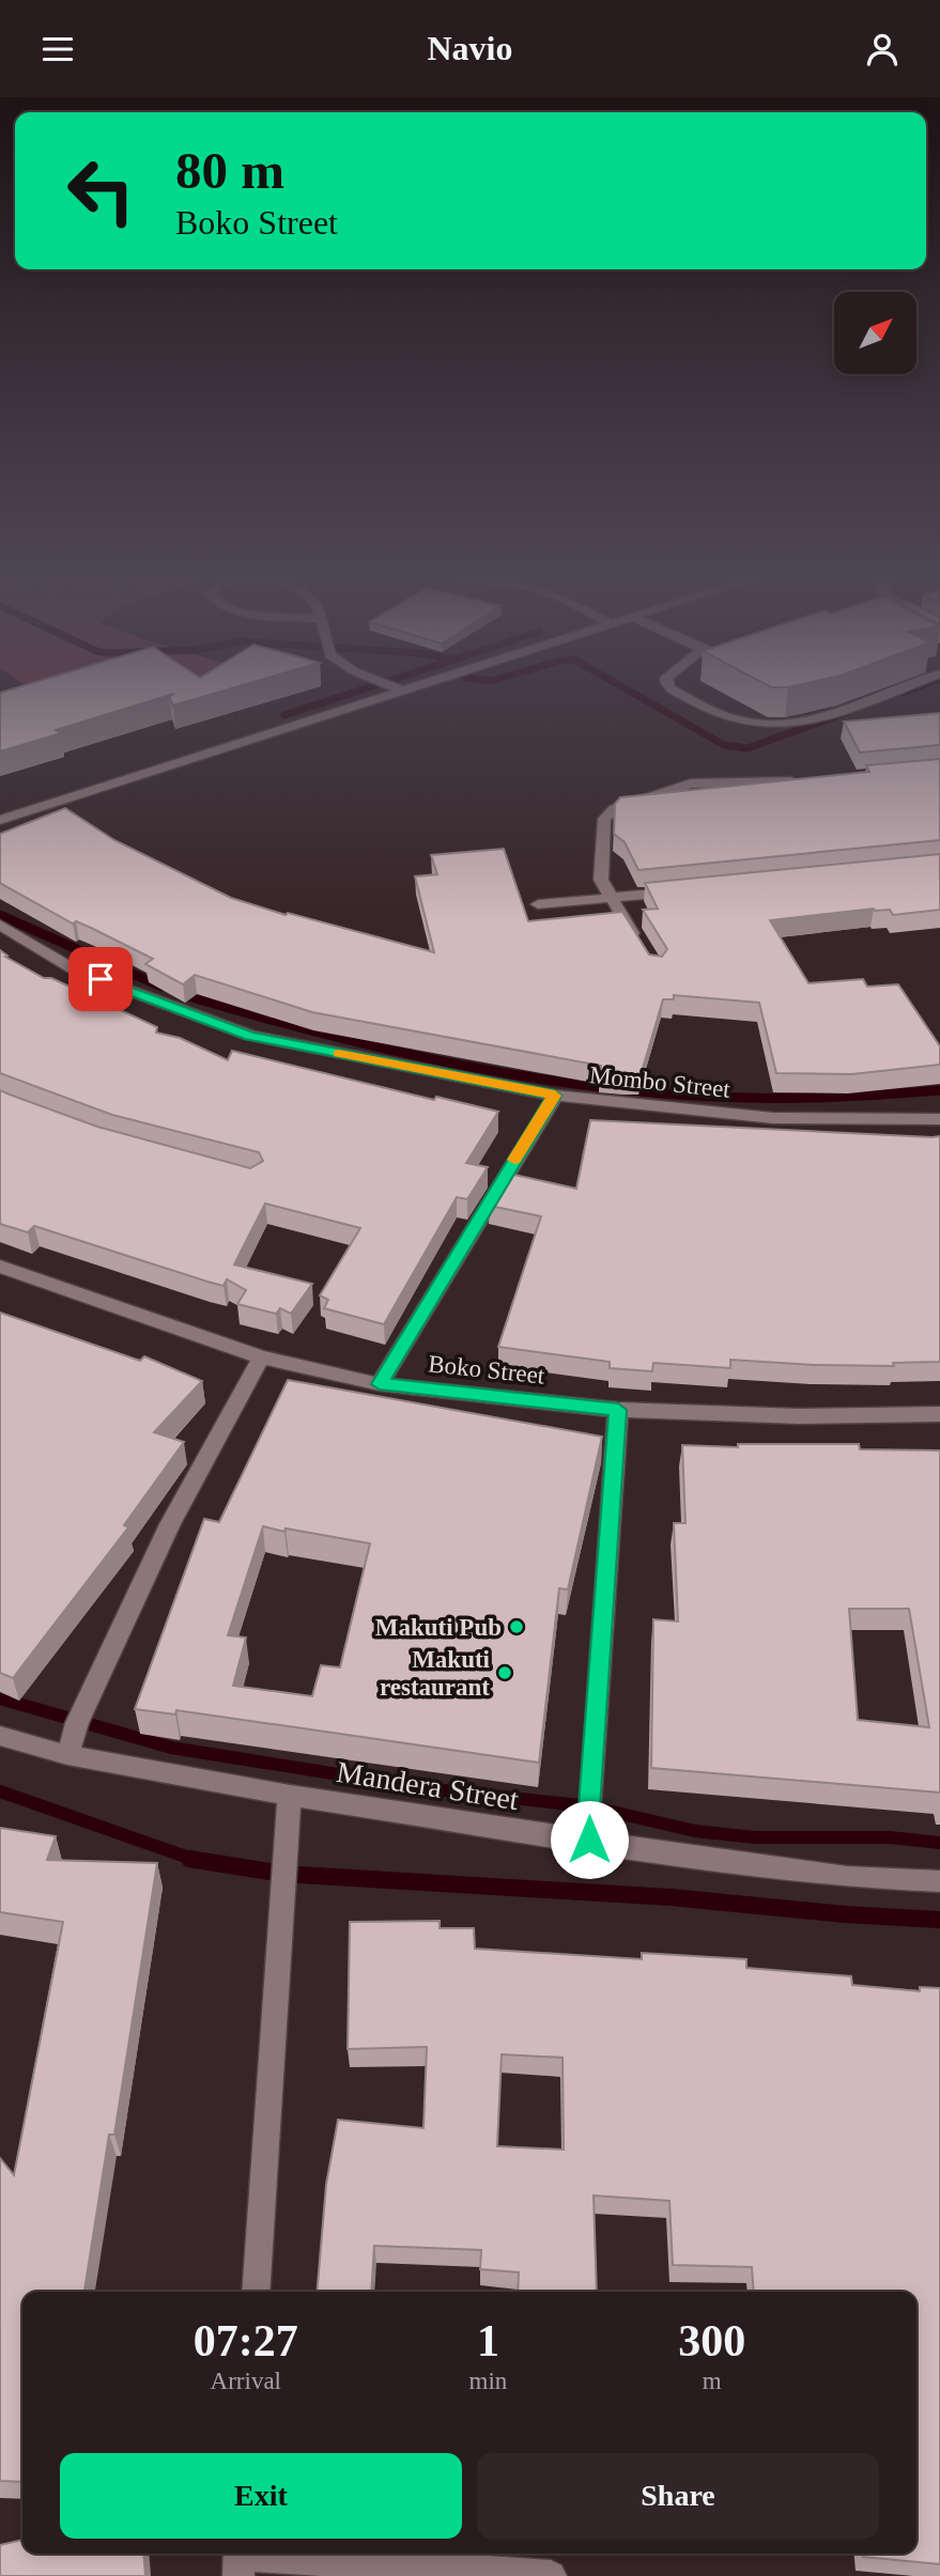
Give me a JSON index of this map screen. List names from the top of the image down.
{
  "streets": {
    "street": ["Mombo Street", "Boko Street", "Mandera Street"]
  },
  "places": ["Makuti Pub", "Makuti restaurant"],
  "north": "top right",
  "page": {
    "header": "Navio",
    "turn": ["80 m", "Boko Street"],
    "eta": [
      "07:27",
      "Arrival",
      "1",
      "min",
      "300",
      "m"
    ],
    "buttons": ["Exit", "Share"]
  }
}
